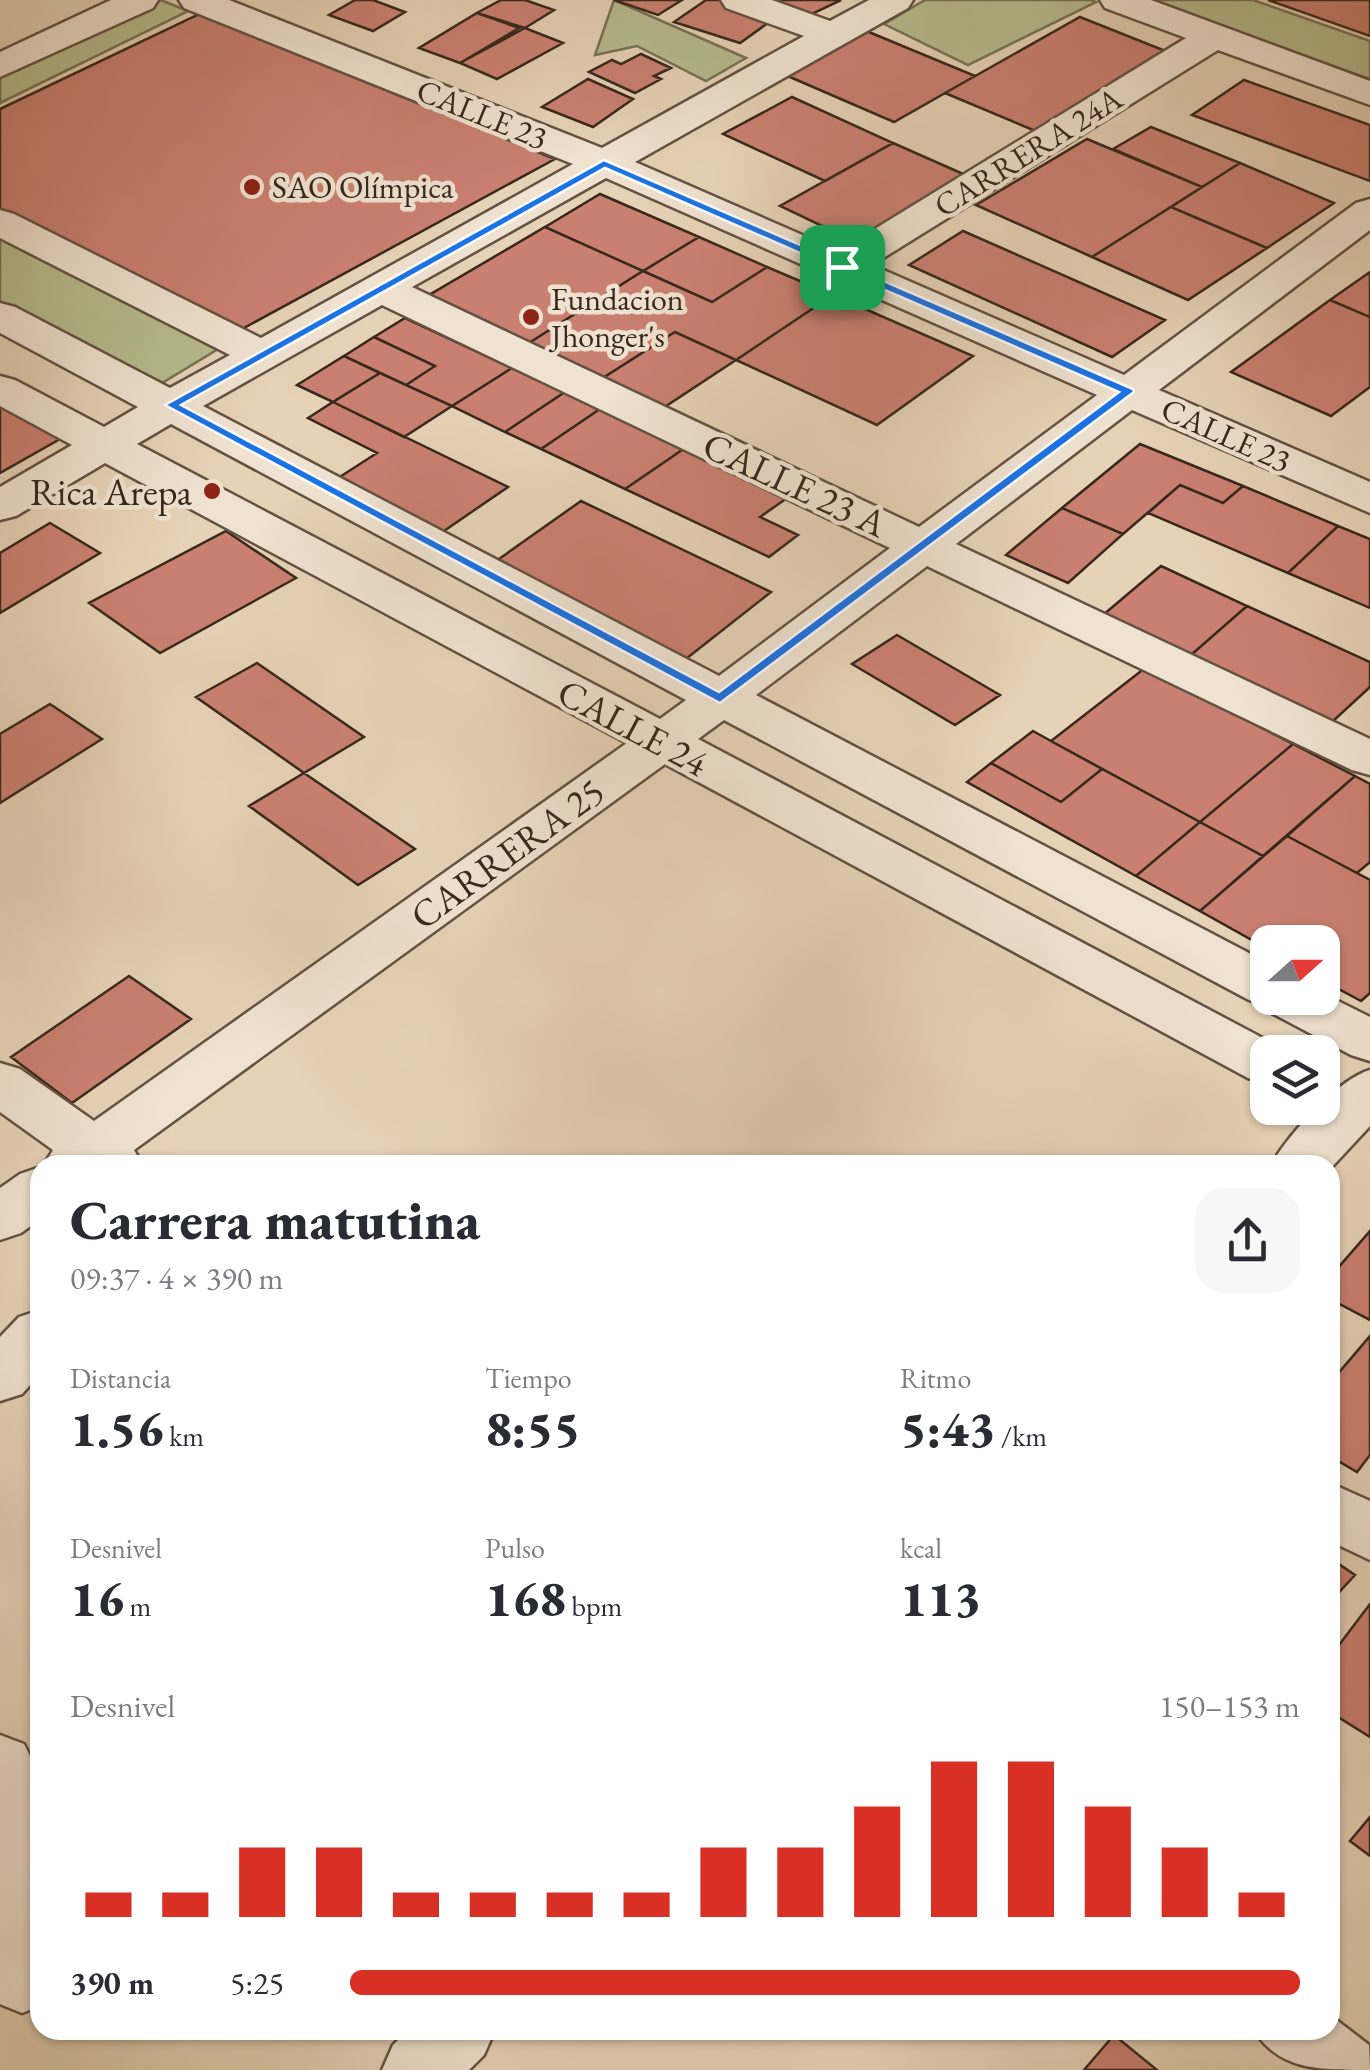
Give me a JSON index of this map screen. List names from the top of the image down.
{
  "streets": {
    "street": [
      "CALLE 23",
      "CARRERA 24A",
      "CALLE 23 A",
      "CALLE 24",
      "CARRERA 25"
    ]
  },
  "crossings": [
    ["CALLE 23", "CARRERA 24A"],
    ["CALLE 23", "CARRERA 25"],
    ["CALLE 23 A", "CARRERA 25"],
    ["CALLE 24", "CARRERA 25"]
  ],
  "places": ["SAO Olímpica", "Fundacion Jhonger's", "Rica Arepa"],
  "north": "right",
  "page": {
    "heading": ["Carrera matutina", "09:37 · 4 × 390 m"],
    "stats": [
      ["Distancia", "1.56 km"],
      ["Tiempo", "8:55"],
      ["Ritmo", "5:43 /km"],
      ["Desnivel", "16 m"],
      ["Pulso", "168 bpm"],
      ["kcal", "113"]
    ],
    "chart": ["Desnivel", "150–153 m"],
    "list": [
      {
        "name": "390 m",
        "note": "5:25"
      }
    ]
  }
}
